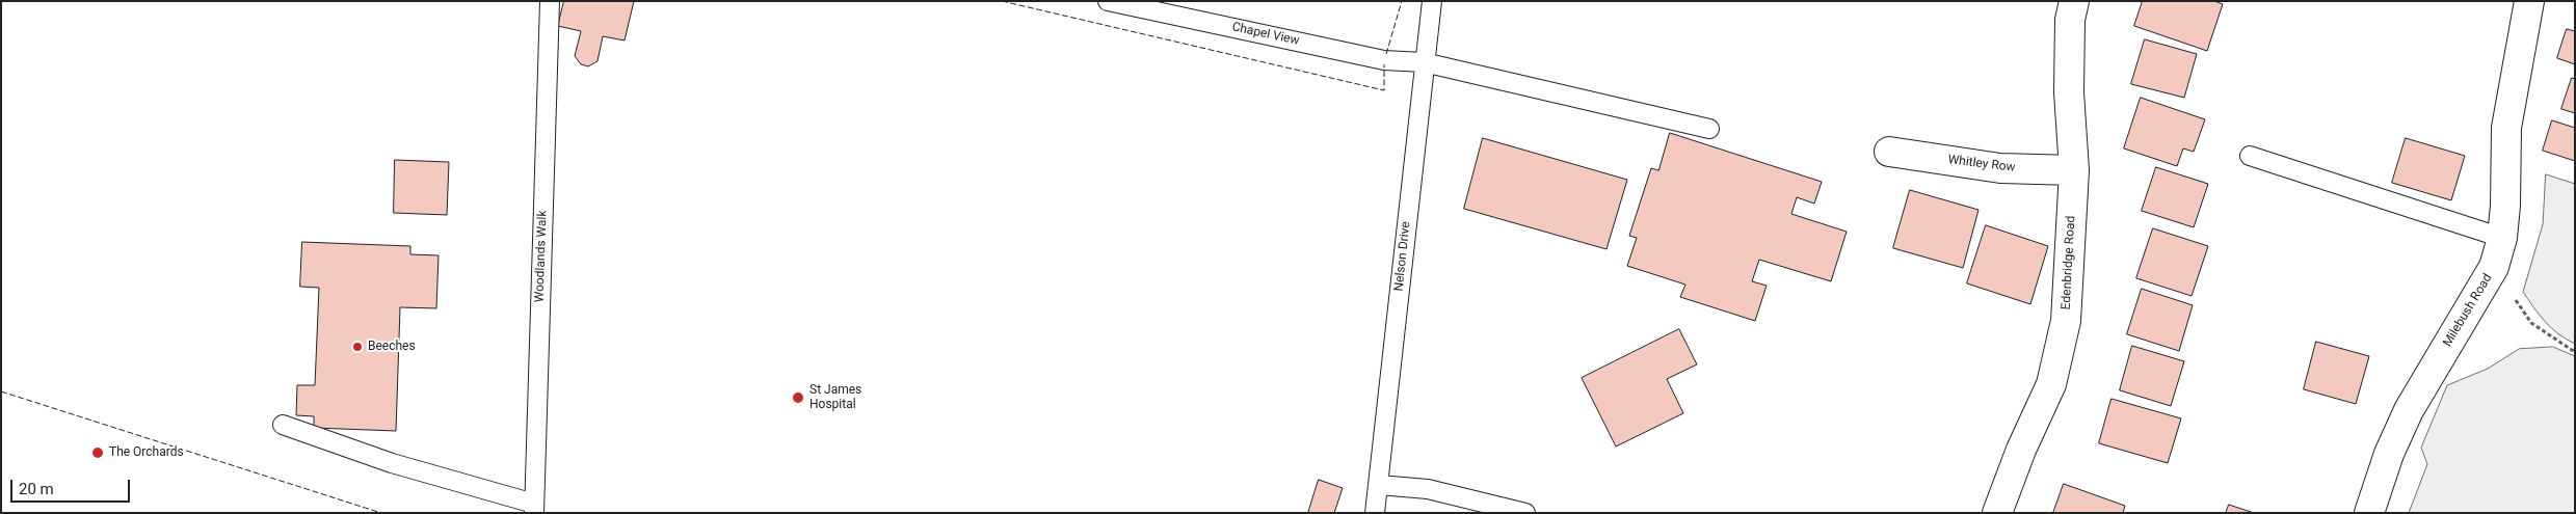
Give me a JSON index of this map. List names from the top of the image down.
{
  "streets": {
    "street": ["Whitley Row", "Edenbridge Road", "Milebush Road"],
    "lane": ["Chapel View", "Woodlands Walk", "Nelson Drive"]
  },
  "crossings": [
    ["Chapel View", "Nelson Drive"],
    ["Whitley Row", "Edenbridge Road"]
  ],
  "places": ["Beeches", "St James Hospital", "The Orchards"],
  "scale_bar": "20 m"
}
